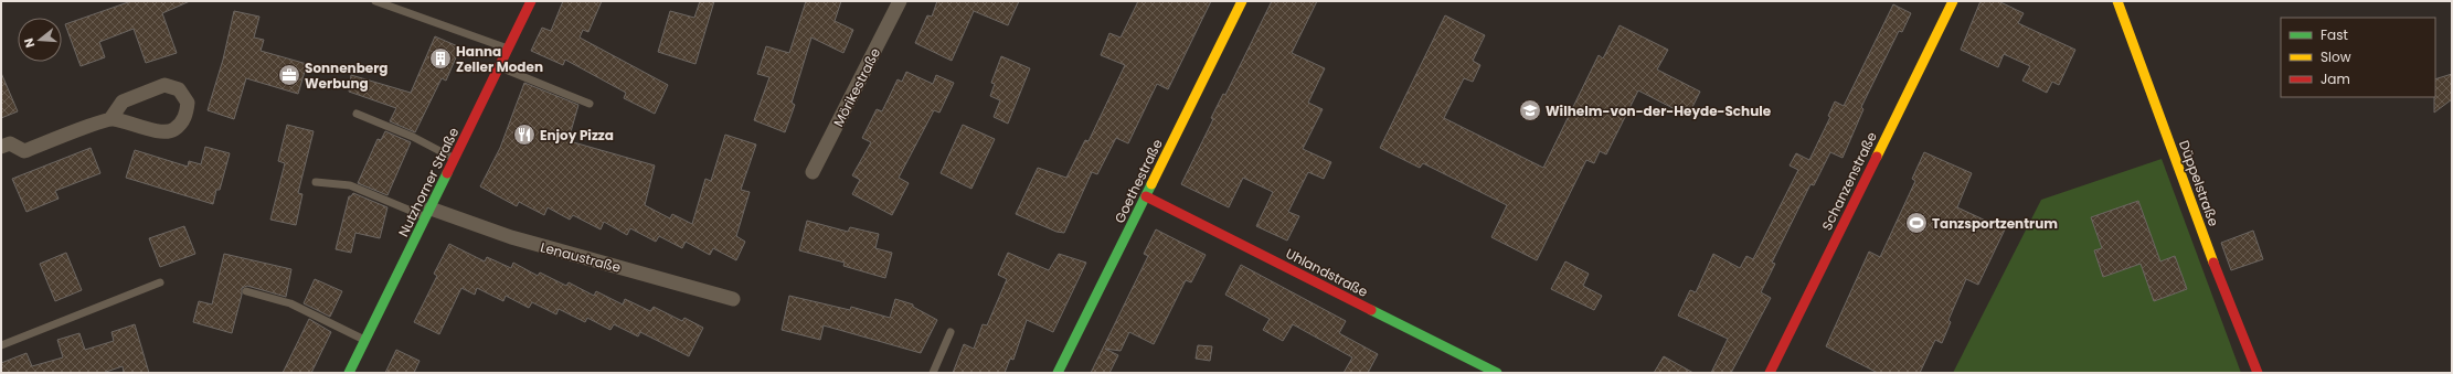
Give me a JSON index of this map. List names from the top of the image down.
{
  "streets": {
    "street": [
      "Mörikestraße",
      "Goethestraße",
      "Schanzenstraße",
      "Nutzhorner Straße",
      "Düppelstraße",
      "Lenaustraße",
      "Uhlandstraße"
    ]
  },
  "crossings": [
    ["Goethestraße", "Uhlandstraße"],
    ["Nutzhorner Straße", "Lenaustraße"]
  ],
  "places": {
    "building": ["Hanna Zeller Moden"],
    "office": ["Sonnenberg Werbung"],
    "school or university": ["Wilhelm-von-der-Heyde-Schule"],
    "restaurant": ["Enjoy Pizza"],
    "sports": ["Tanzsportzentrum"]
  },
  "legend": ["Fast", "Slow", "Jam"],
  "north": "left"
}
